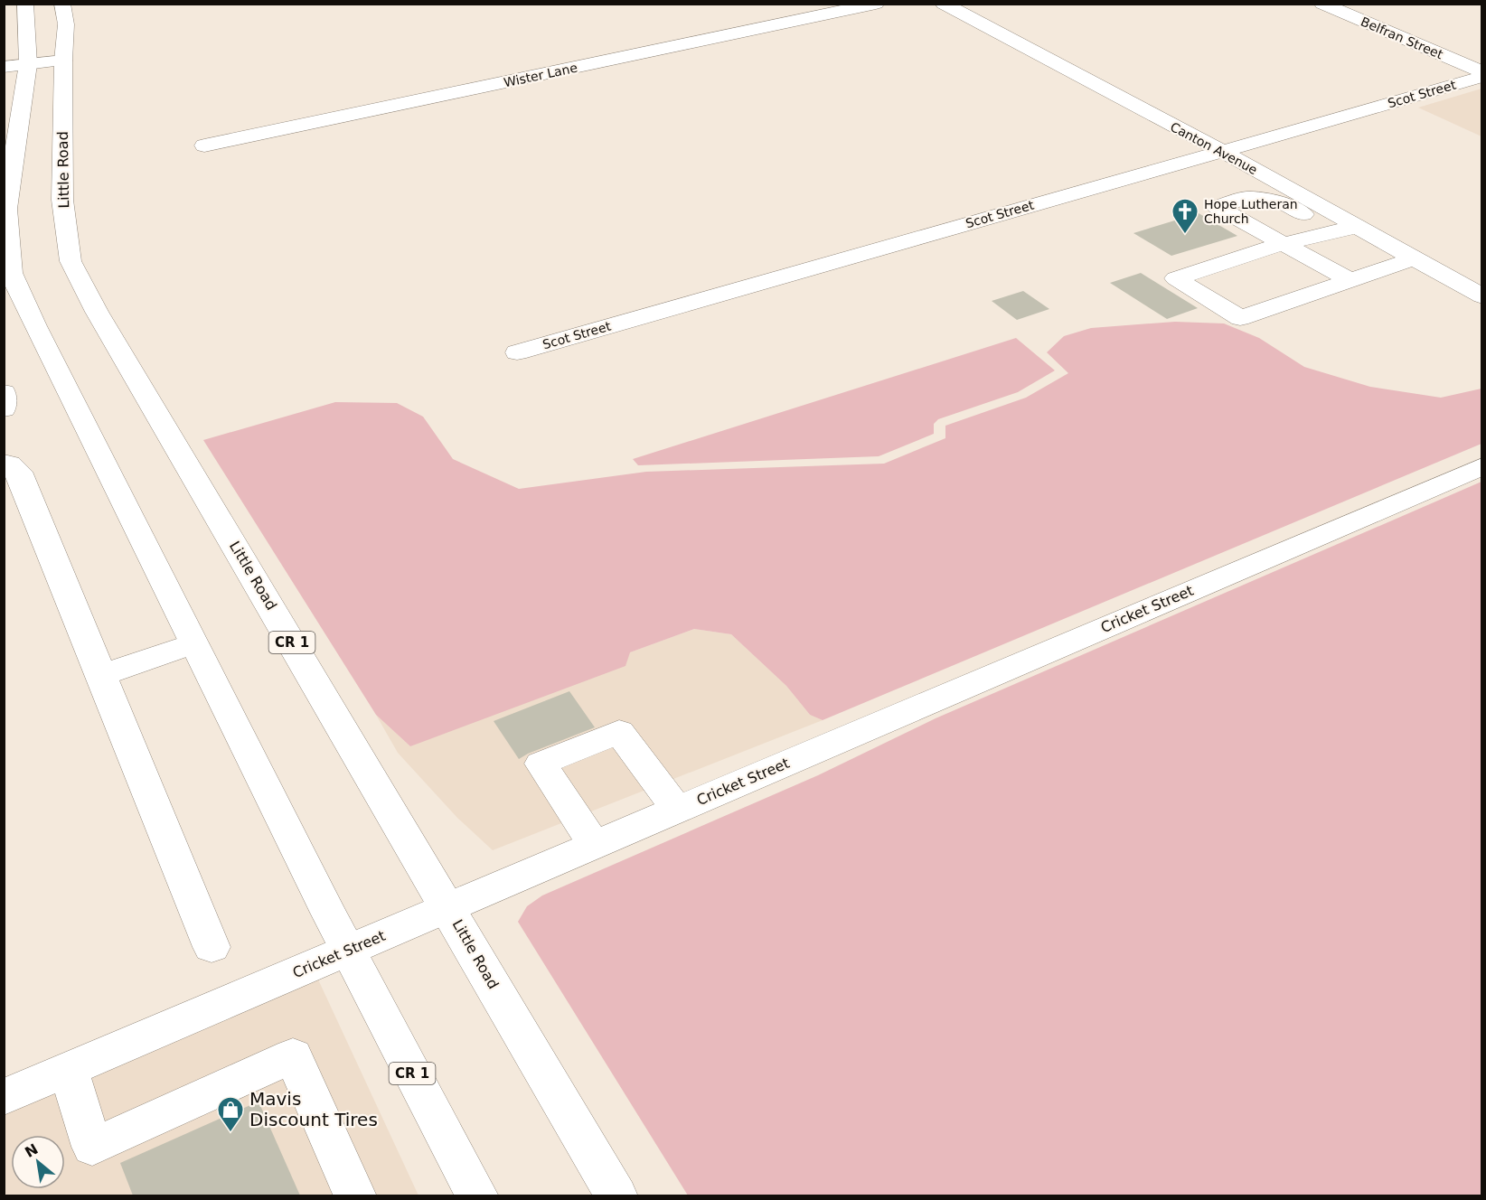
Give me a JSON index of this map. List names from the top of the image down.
{
  "streets": {
    "street": [
      "Belfran Street",
      "Wister Lane",
      "Scot Street",
      "Canton Avenue",
      "Little Road",
      "Cricket Street",
      "CR 1"
    ]
  },
  "crossings": [
    ["Scot Street", "Canton Avenue"],
    ["Little Road", "Cricket Street"],
    ["Cricket Street", "CR 1"]
  ],
  "places": {
    "church": ["Hope Lutheran Church"],
    "shop": ["Mavis Discount Tires"]
  },
  "north": "top left"
}
